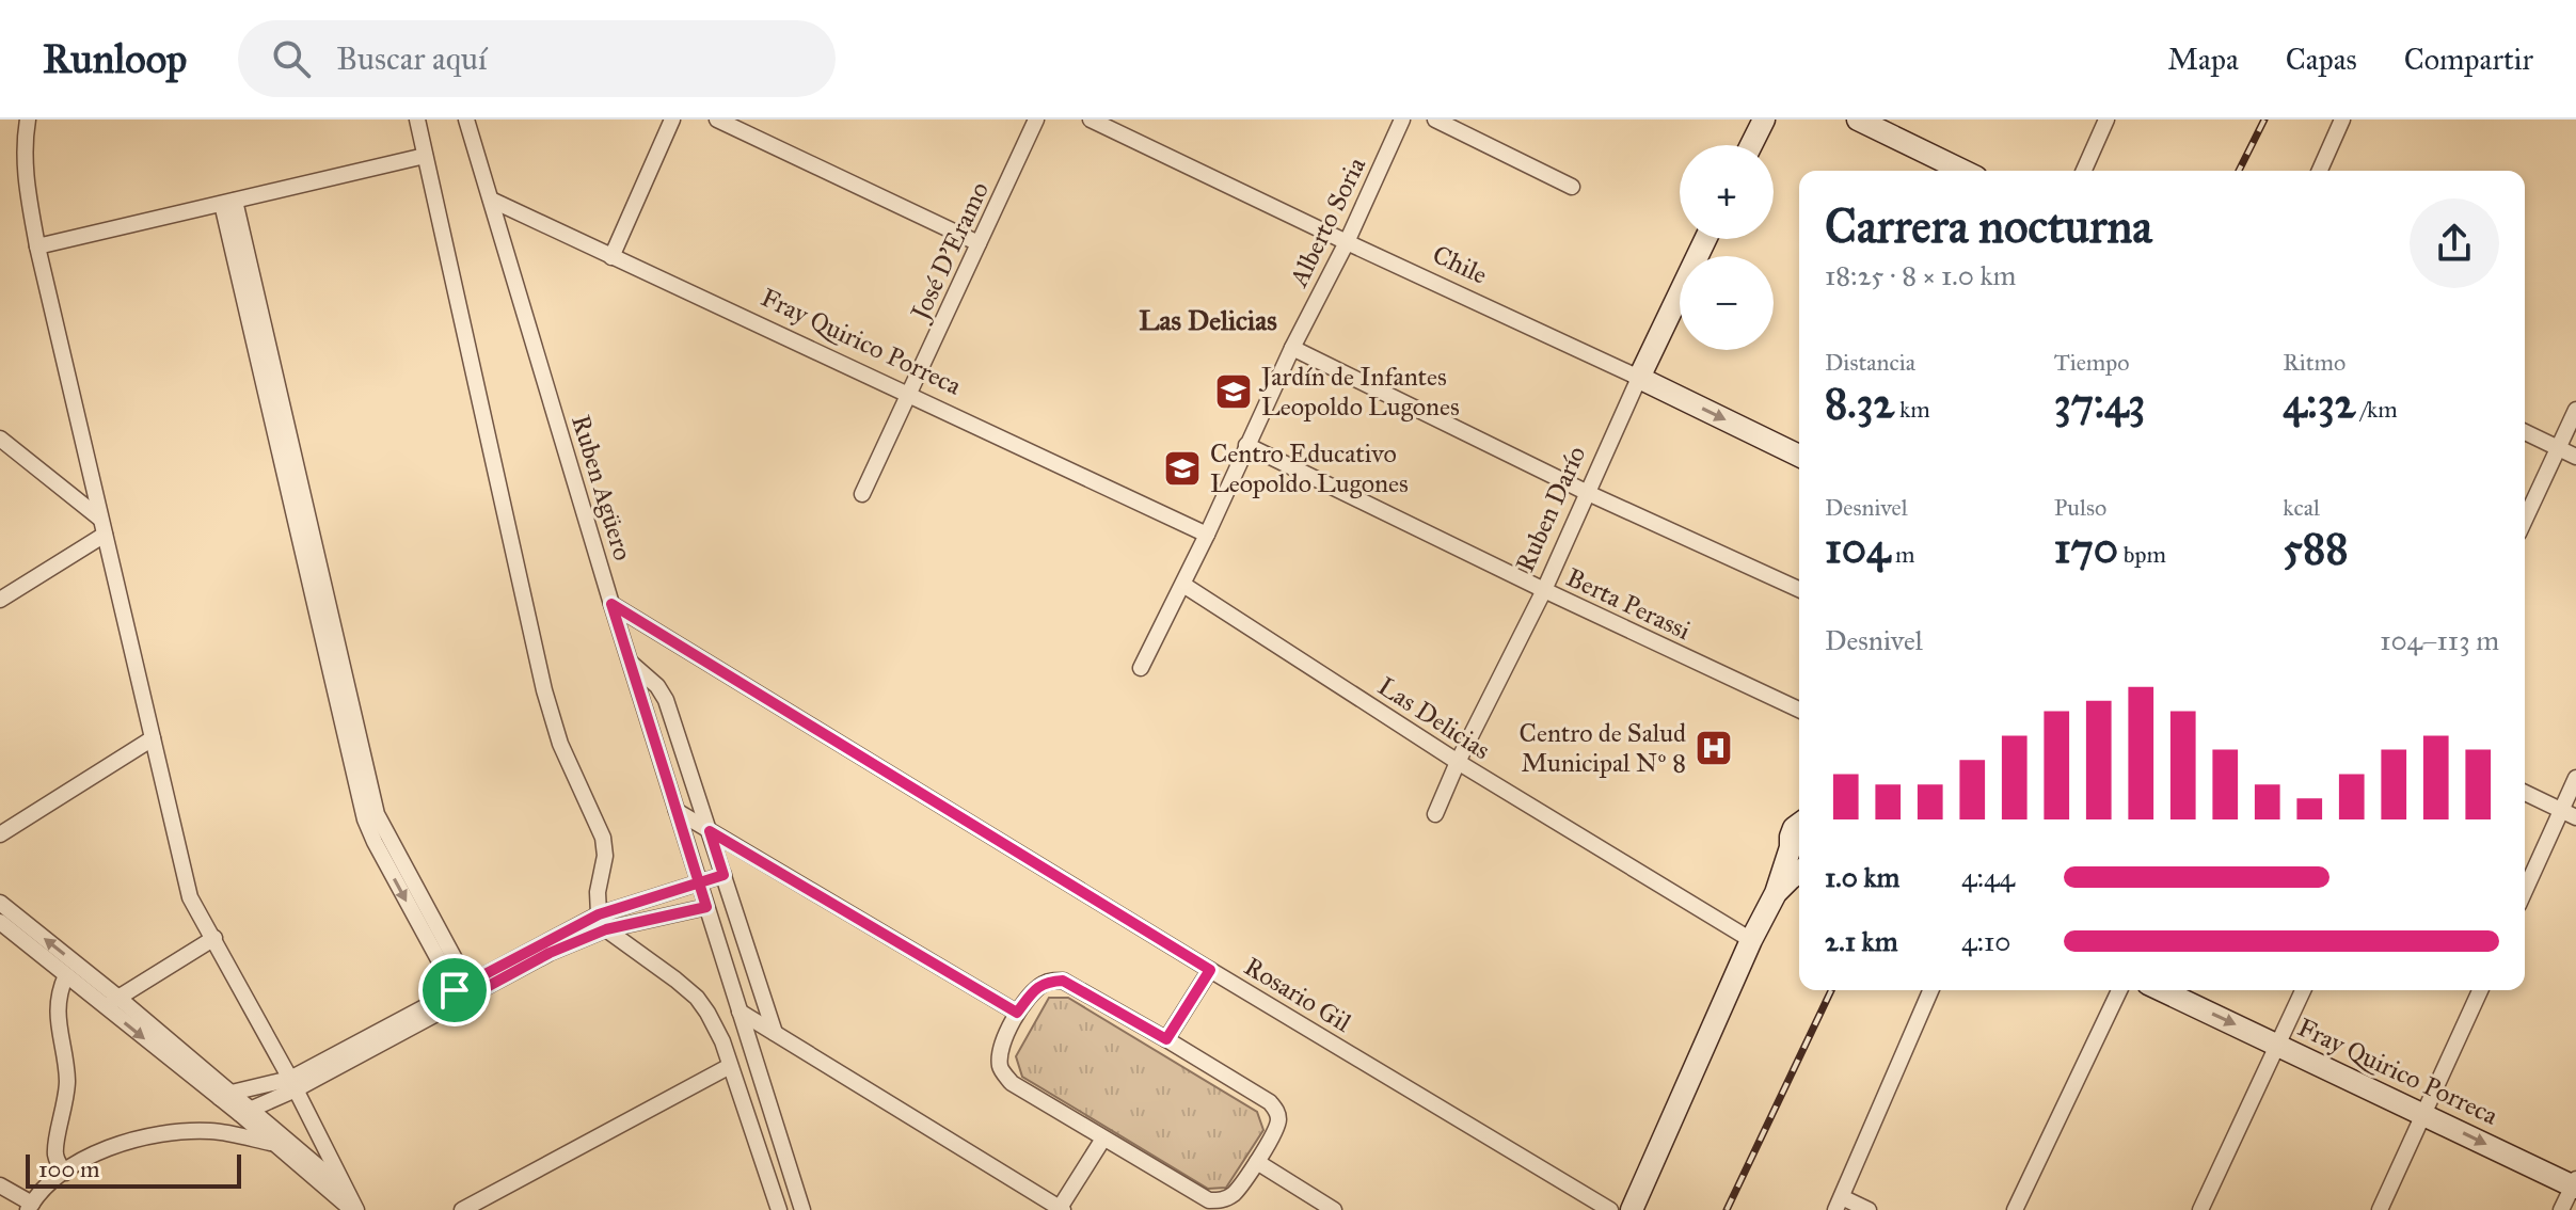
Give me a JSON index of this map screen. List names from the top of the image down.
{
  "streets": {
    "main road": ["Chile", "Fray Quirico Porreca", "Ruben Darío"],
    "street": [
      "Alberto Soria",
      "José D'Eramo",
      "Ruben Agüero",
      "Berta Perassi",
      "Las Delicias",
      "Rosario Gil"
    ]
  },
  "crossings": [
    ["Alberto Soria", "Chile"],
    ["Alberto Soria", "Fray Quirico Porreca"],
    ["Alberto Soria", "Berta Perassi"],
    ["Alberto Soria", "Las Delicias"],
    ["José D'Eramo", "Fray Quirico Porreca"],
    ["Chile", "Ruben Darío"],
    ["Fray Quirico Porreca", "Ruben Agüero"],
    ["Ruben Agüero", "Rosario Gil"],
    ["Ruben Darío", "Berta Perassi"],
    ["Ruben Darío", "Las Delicias"]
  ],
  "districts": ["Las Delicias"],
  "places": {
    "school or university": ["Jardín de Infantes Leopoldo Lugones", "Centro Educativo Leopoldo Lugones"],
    "hospital": ["Centro de Salud Municipal Nº 8"]
  },
  "scale_bar": "100 m",
  "page": {
    "header": "Runloop",
    "search": "Buscar aquí",
    "nav": ["Mapa", "Capas", "Compartir"],
    "map_buttons": ["+", "−"],
    "heading": ["Carrera nocturna", "18:25 · 8 × 1.0 km"],
    "stats": [
      ["Distancia", "8.32 km"],
      ["Tiempo", "37:43"],
      ["Ritmo", "4:32 /km"],
      ["Desnivel", "104 m"],
      ["Pulso", "170 bpm"],
      ["kcal", "588"]
    ],
    "chart": ["Desnivel", "104–113 m"],
    "list": [
      {
        "name": "1.0 km",
        "note": "4:44"
      },
      {
        "name": "2.1 km",
        "note": "4:10"
      }
    ],
    "scale": "100 m"
  }
}
